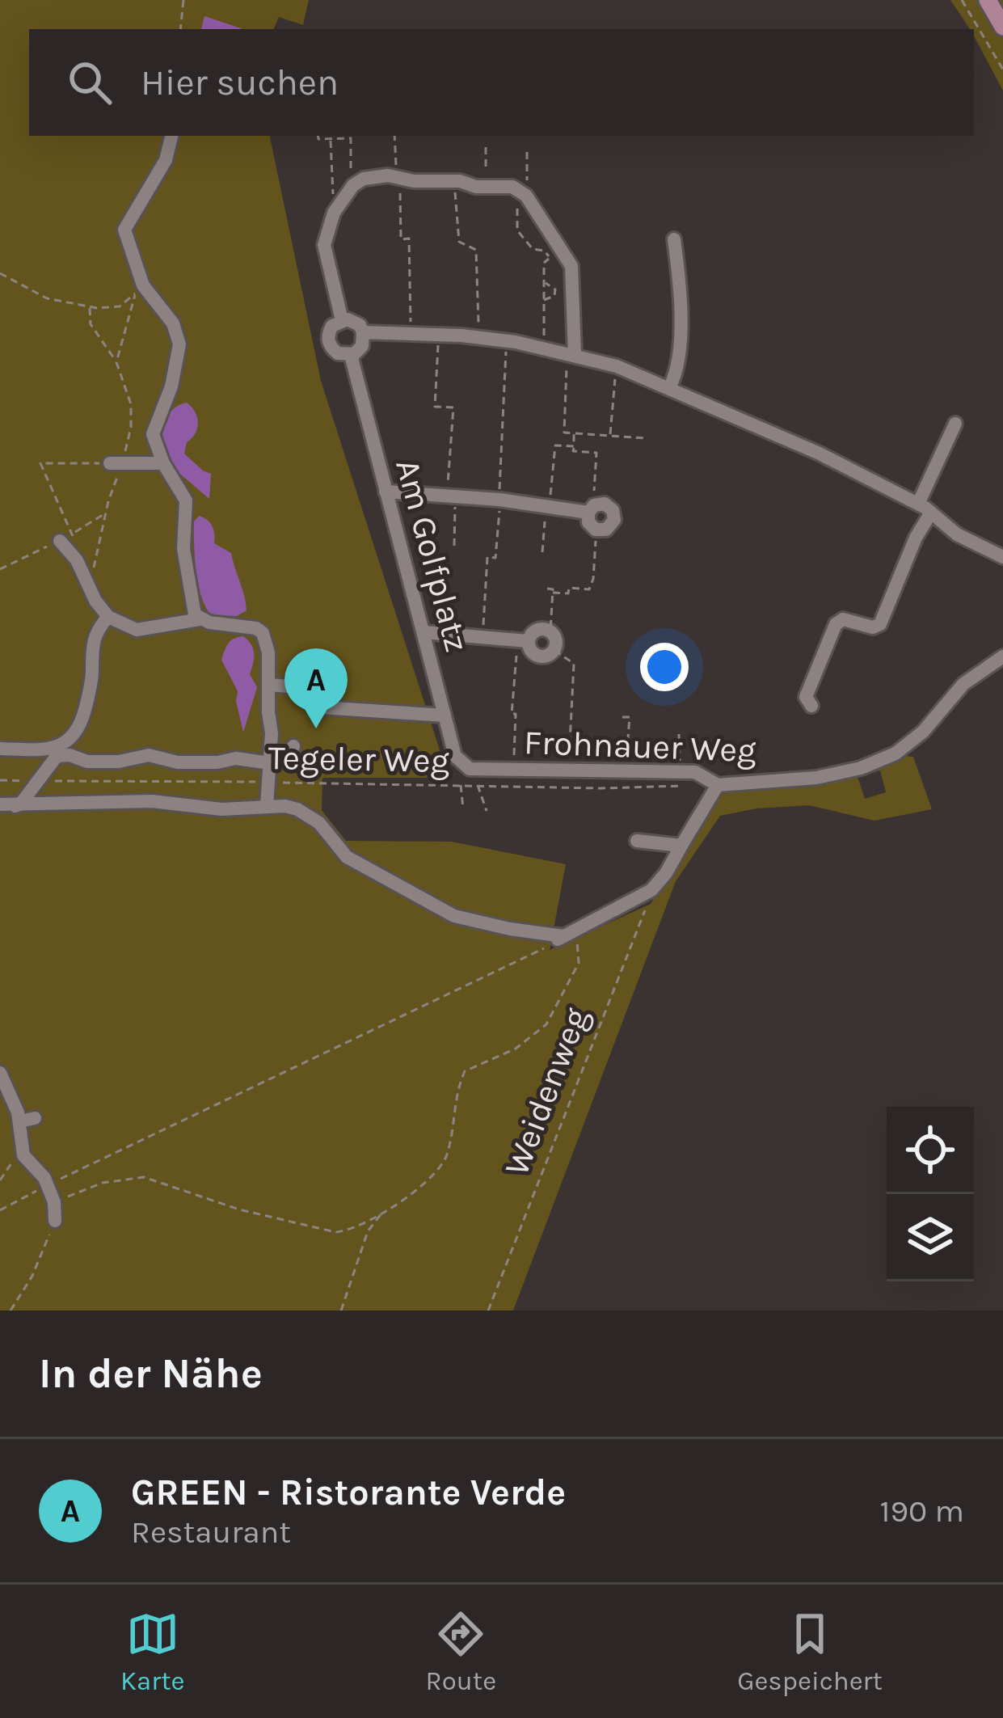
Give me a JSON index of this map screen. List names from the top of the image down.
{
  "streets": {
    "street": ["Am Golfplatz", "Frohnauer Weg"],
    "path": ["Tegeler Weg", "Weidenweg"]
  },
  "crossings": [
    ["Am Golfplatz", "Frohnauer Weg"],
    ["Frohnauer Weg", "Tegeler Weg"]
  ],
  "page": {
    "search": "Hier suchen",
    "pins": "A",
    "heading": "In der Nähe",
    "list": [
      {
        "mark": "A",
        "name": "GREEN - Ristorante Verde",
        "note": "Restaurant",
        "value": "190 m"
      }
    ],
    "nav": ["Karte", "Route", "Gespeichert"]
  }
}
